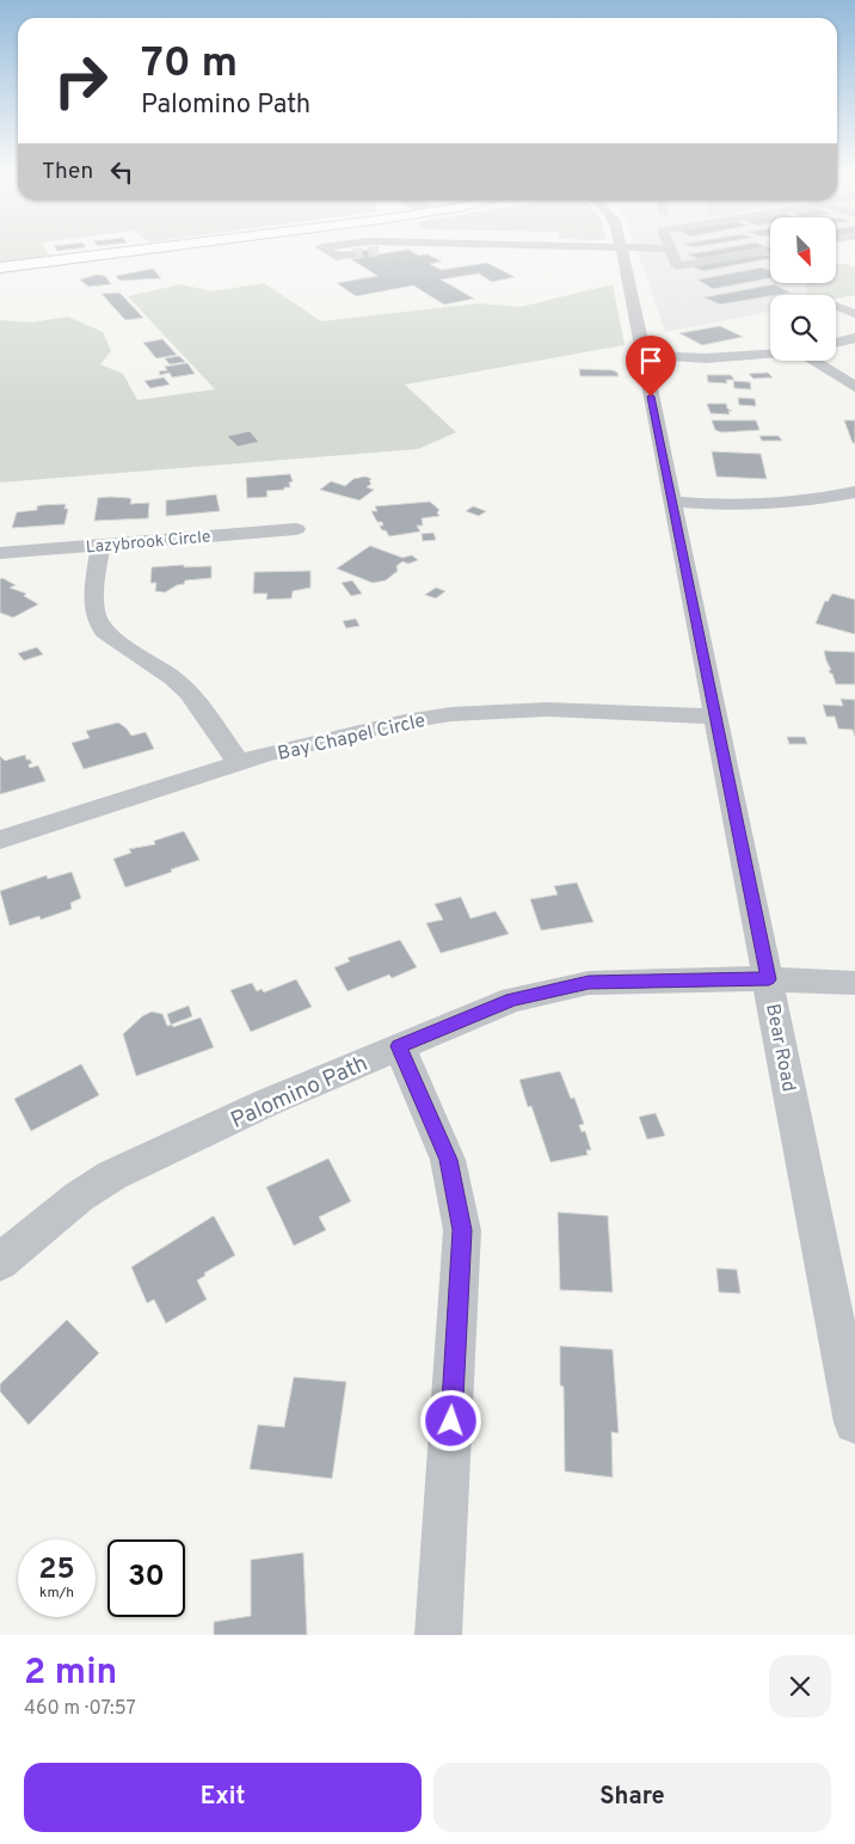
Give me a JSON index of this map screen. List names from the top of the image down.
{
  "streets": {
    "street": [
      "Lazybrook Circle",
      "Bay Chapel Circle",
      "Bear Road",
      "Palomino Path"
    ]
  },
  "crossings": [
    ["Bay Chapel Circle", "Bear Road"],
    ["Bear Road", "Palomino Path"]
  ],
  "north": "bottom right",
  "page": {
    "turn": ["70 m", "Palomino Path"],
    "then": "Then",
    "speed": "25 km/h",
    "limit": "30",
    "heading": ["2 min", "460 m · 07:57"],
    "buttons": ["Exit", "Share"]
  }
}
